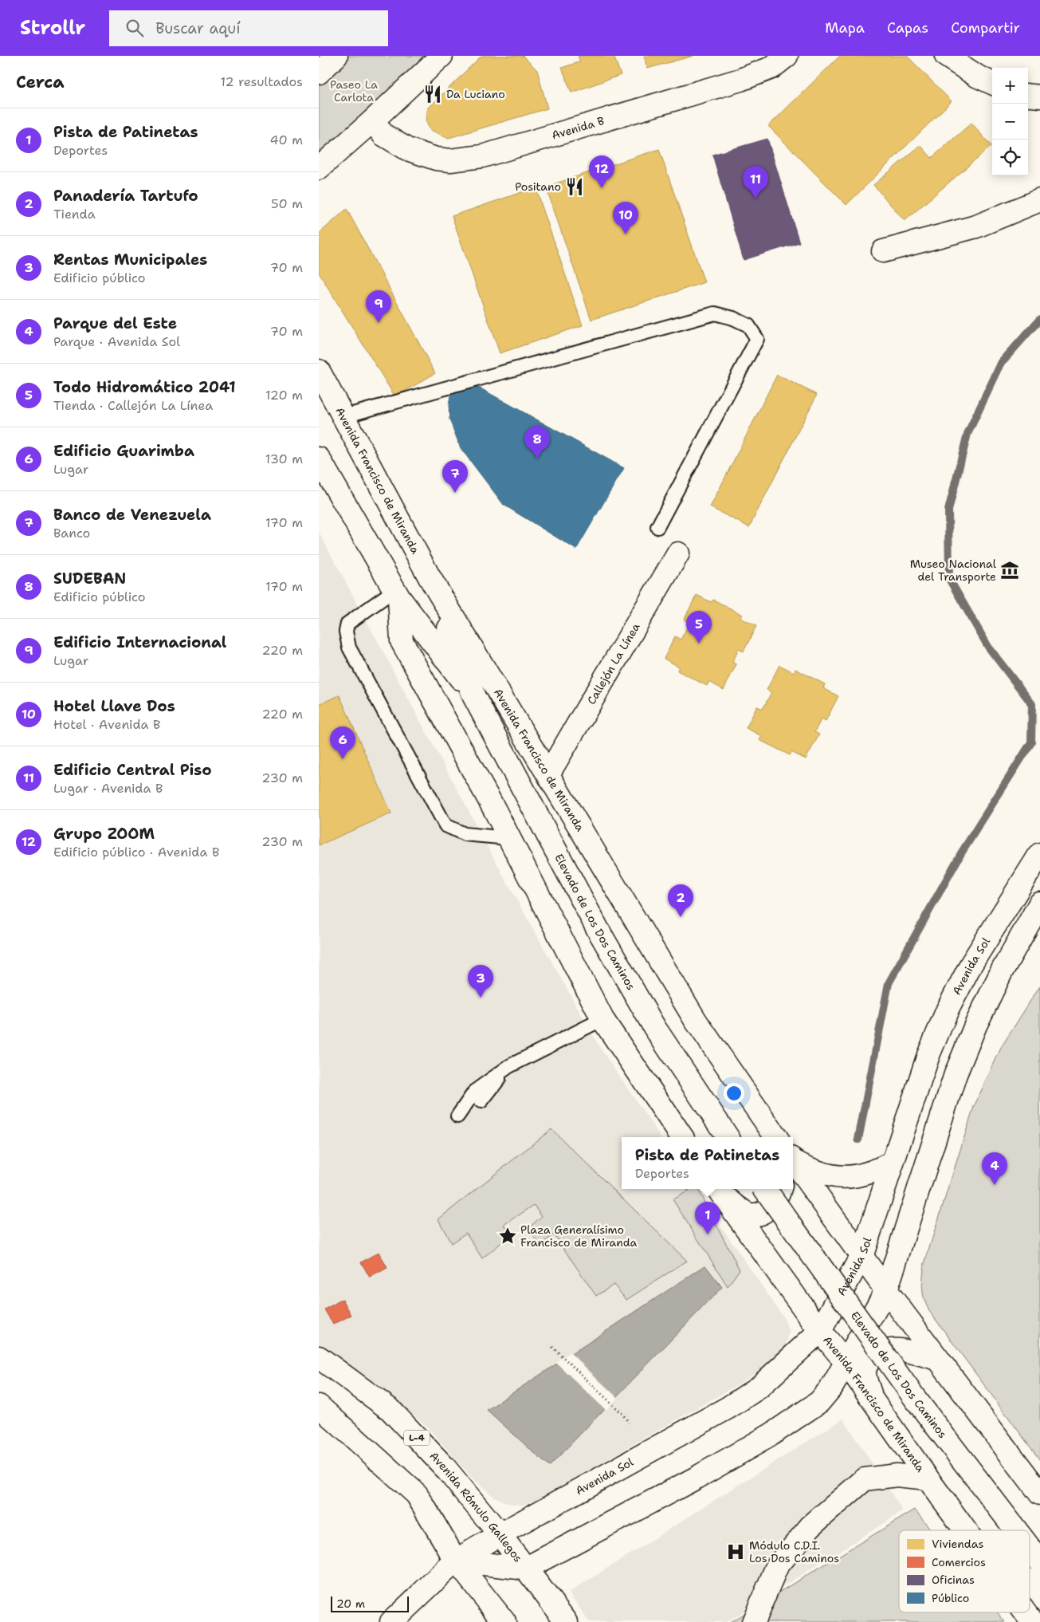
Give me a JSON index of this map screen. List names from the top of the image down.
{
  "streets": {
    "main road": [
      "Avenida B",
      "Avenida Francisco de Miranda",
      "Callejón La Línea",
      "Elevado de Los Dos Caminos",
      "Avenida Sol",
      "L-4",
      "Avenida Rómulo Gallegos"
    ]
  },
  "crossings": [
    ["Avenida Francisco de Miranda", "Callejón La Línea"],
    ["Avenida Francisco de Miranda", "Elevado de Los Dos Caminos"],
    ["Avenida Francisco de Miranda", "Avenida Sol"],
    ["Avenida Sol", "Avenida Rómulo Gallegos"]
  ],
  "parks": ["Paseo La Carlota"],
  "places": {
    "restaurant": ["Da Luciano", "Positano"],
    "museum": ["Museo Nacional del Transporte"],
    "place": ["Plaza Generalísimo Francisco de Miranda"],
    "hospital": ["Módulo C.D.I. Los Dos Caminos"]
  },
  "legend": [
    "Viviendas",
    "Comercios",
    "Oficinas",
    "Público"
  ],
  "scale_bar": "20 m",
  "page": {
    "header": "Strollr",
    "search": "Buscar aquí",
    "nav": ["Mapa", "Capas", "Compartir"],
    "heading": ["Cerca", "12 resultados"],
    "map_buttons": ["+", "−"],
    "list": [
      {
        "mark": "1",
        "name": "Pista de Patinetas",
        "note": "Deportes",
        "value": "40 m"
      },
      {
        "mark": "2",
        "name": "Panadería Tartufo",
        "note": "Tienda",
        "value": "50 m"
      },
      {
        "mark": "3",
        "name": "Rentas Municipales",
        "note": "Edificio público",
        "value": "70 m"
      },
      {
        "mark": "4",
        "name": "Parque del Este",
        "note": "Parque · Avenida Sol",
        "value": "70 m"
      },
      {
        "mark": "5",
        "name": "Todo Hidromático 2041",
        "note": "Tienda · Callejón La Línea",
        "value": "120 m"
      },
      {
        "mark": "6",
        "name": "Edificio Guarimba",
        "note": "Lugar",
        "value": "130 m"
      },
      {
        "mark": "7",
        "name": "Banco de Venezuela",
        "note": "Banco",
        "value": "170 m"
      },
      {
        "mark": "8",
        "name": "SUDEBAN",
        "note": "Edificio público",
        "value": "170 m"
      },
      {
        "mark": "9",
        "name": "Edificio Internacional",
        "note": "Lugar",
        "value": "220 m"
      },
      {
        "mark": "10",
        "name": "Hotel Llave Dos",
        "note": "Hotel · Avenida B",
        "value": "220 m"
      },
      {
        "mark": "11",
        "name": "Edificio Central Piso",
        "note": "Lugar · Avenida B",
        "value": "230 m"
      },
      {
        "mark": "12",
        "name": "Grupo ZOOM",
        "note": "Edificio público · Avenida B",
        "value": "230 m"
      }
    ],
    "pins": [
      "12",
      "11",
      "10",
      "9",
      "8",
      "7",
      "5",
      "6",
      "2",
      "3",
      "4",
      "1"
    ],
    "popup": ["Pista de Patinetas", "Deportes"],
    "scale": "20 m"
  }
}
